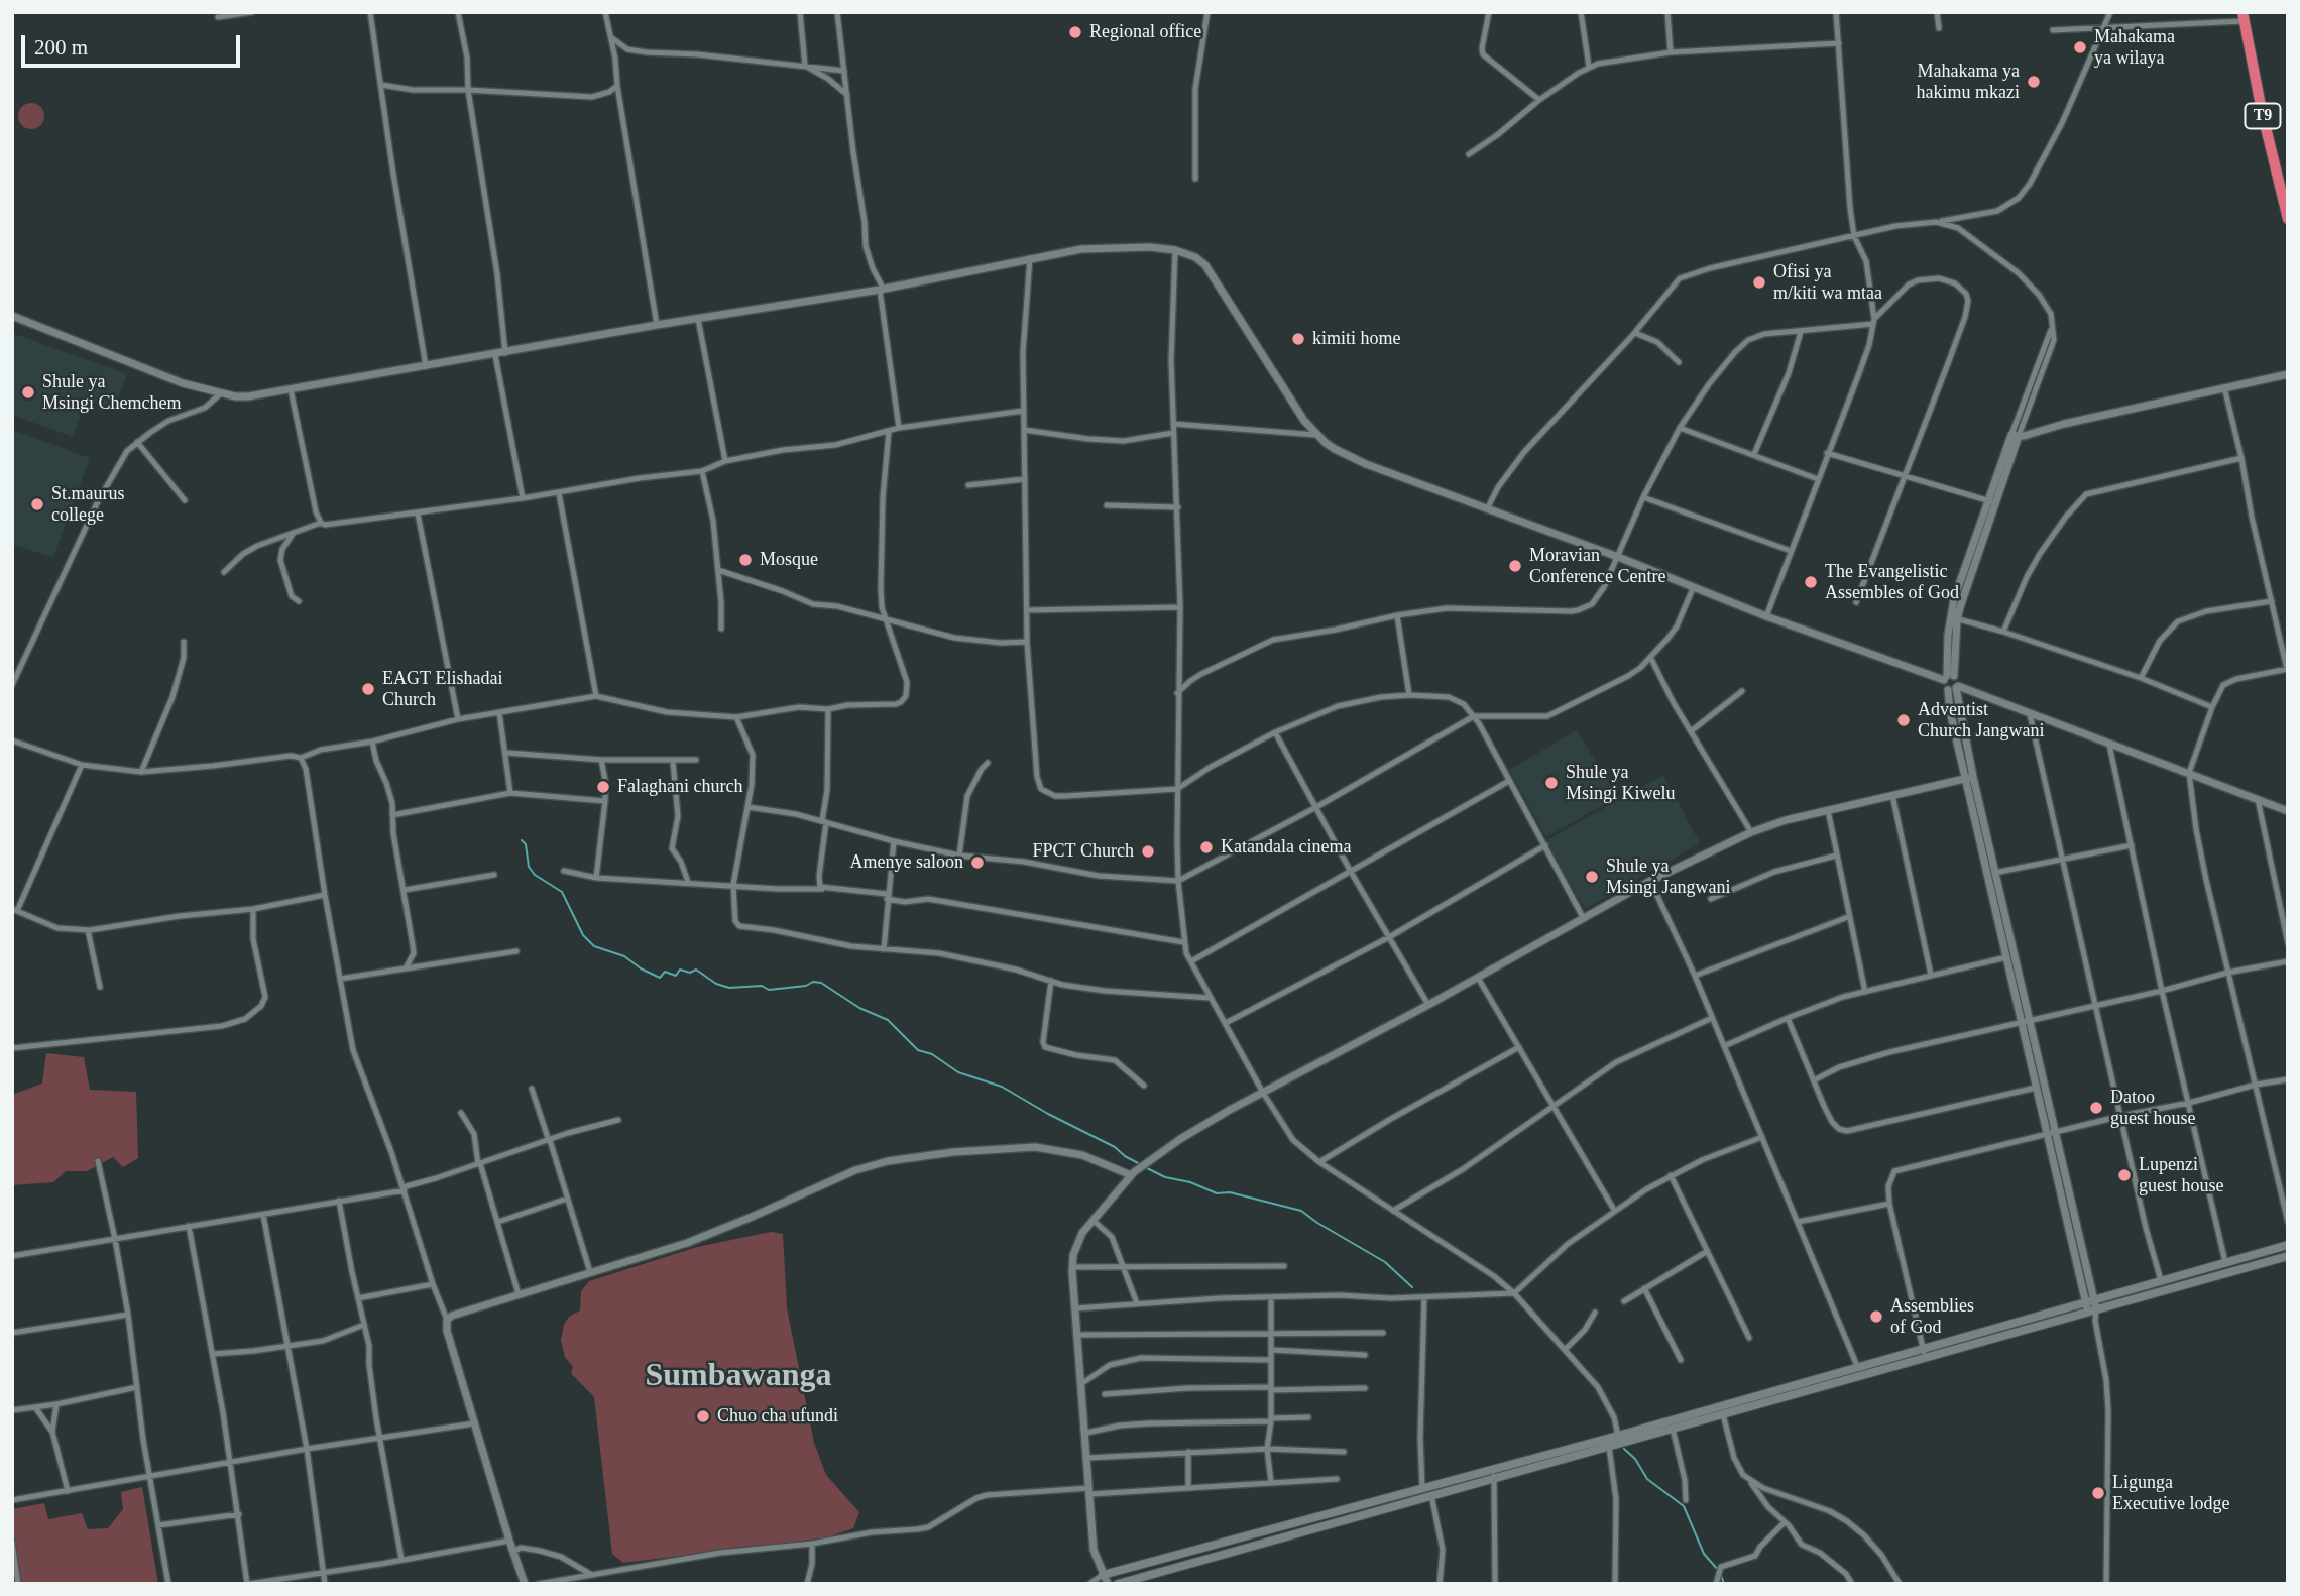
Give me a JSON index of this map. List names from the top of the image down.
{
  "streets": {
    "highway": ["T9"]
  },
  "districts": ["Sumbawanga"],
  "places": [
    "Regional office",
    "Mahakama ya wilaya",
    "Mahakama ya hakimu mkazi",
    "Ofisi ya m/kiti wa mtaa",
    "kimiti home",
    "Shule ya Msingi Chemchem",
    "St.maurus college",
    "Mosque",
    "Moravian Conference Centre",
    "The Evangelistic Assembles of God",
    "EAGT Elishadai Church",
    "Adventist Church Jangwani",
    "Shule ya Msingi Kiwelu",
    "Falaghani church",
    "Katandala cinema",
    "FPCT Church",
    "Amenye saloon",
    "Shule ya Msingi Jangwani",
    "Datoo guest house",
    "Lupenzi guest house",
    "Assemblies of God",
    "Chuo cha ufundi",
    "Ligunga Executive lodge"
  ],
  "scale_bar": "200 m"
}
